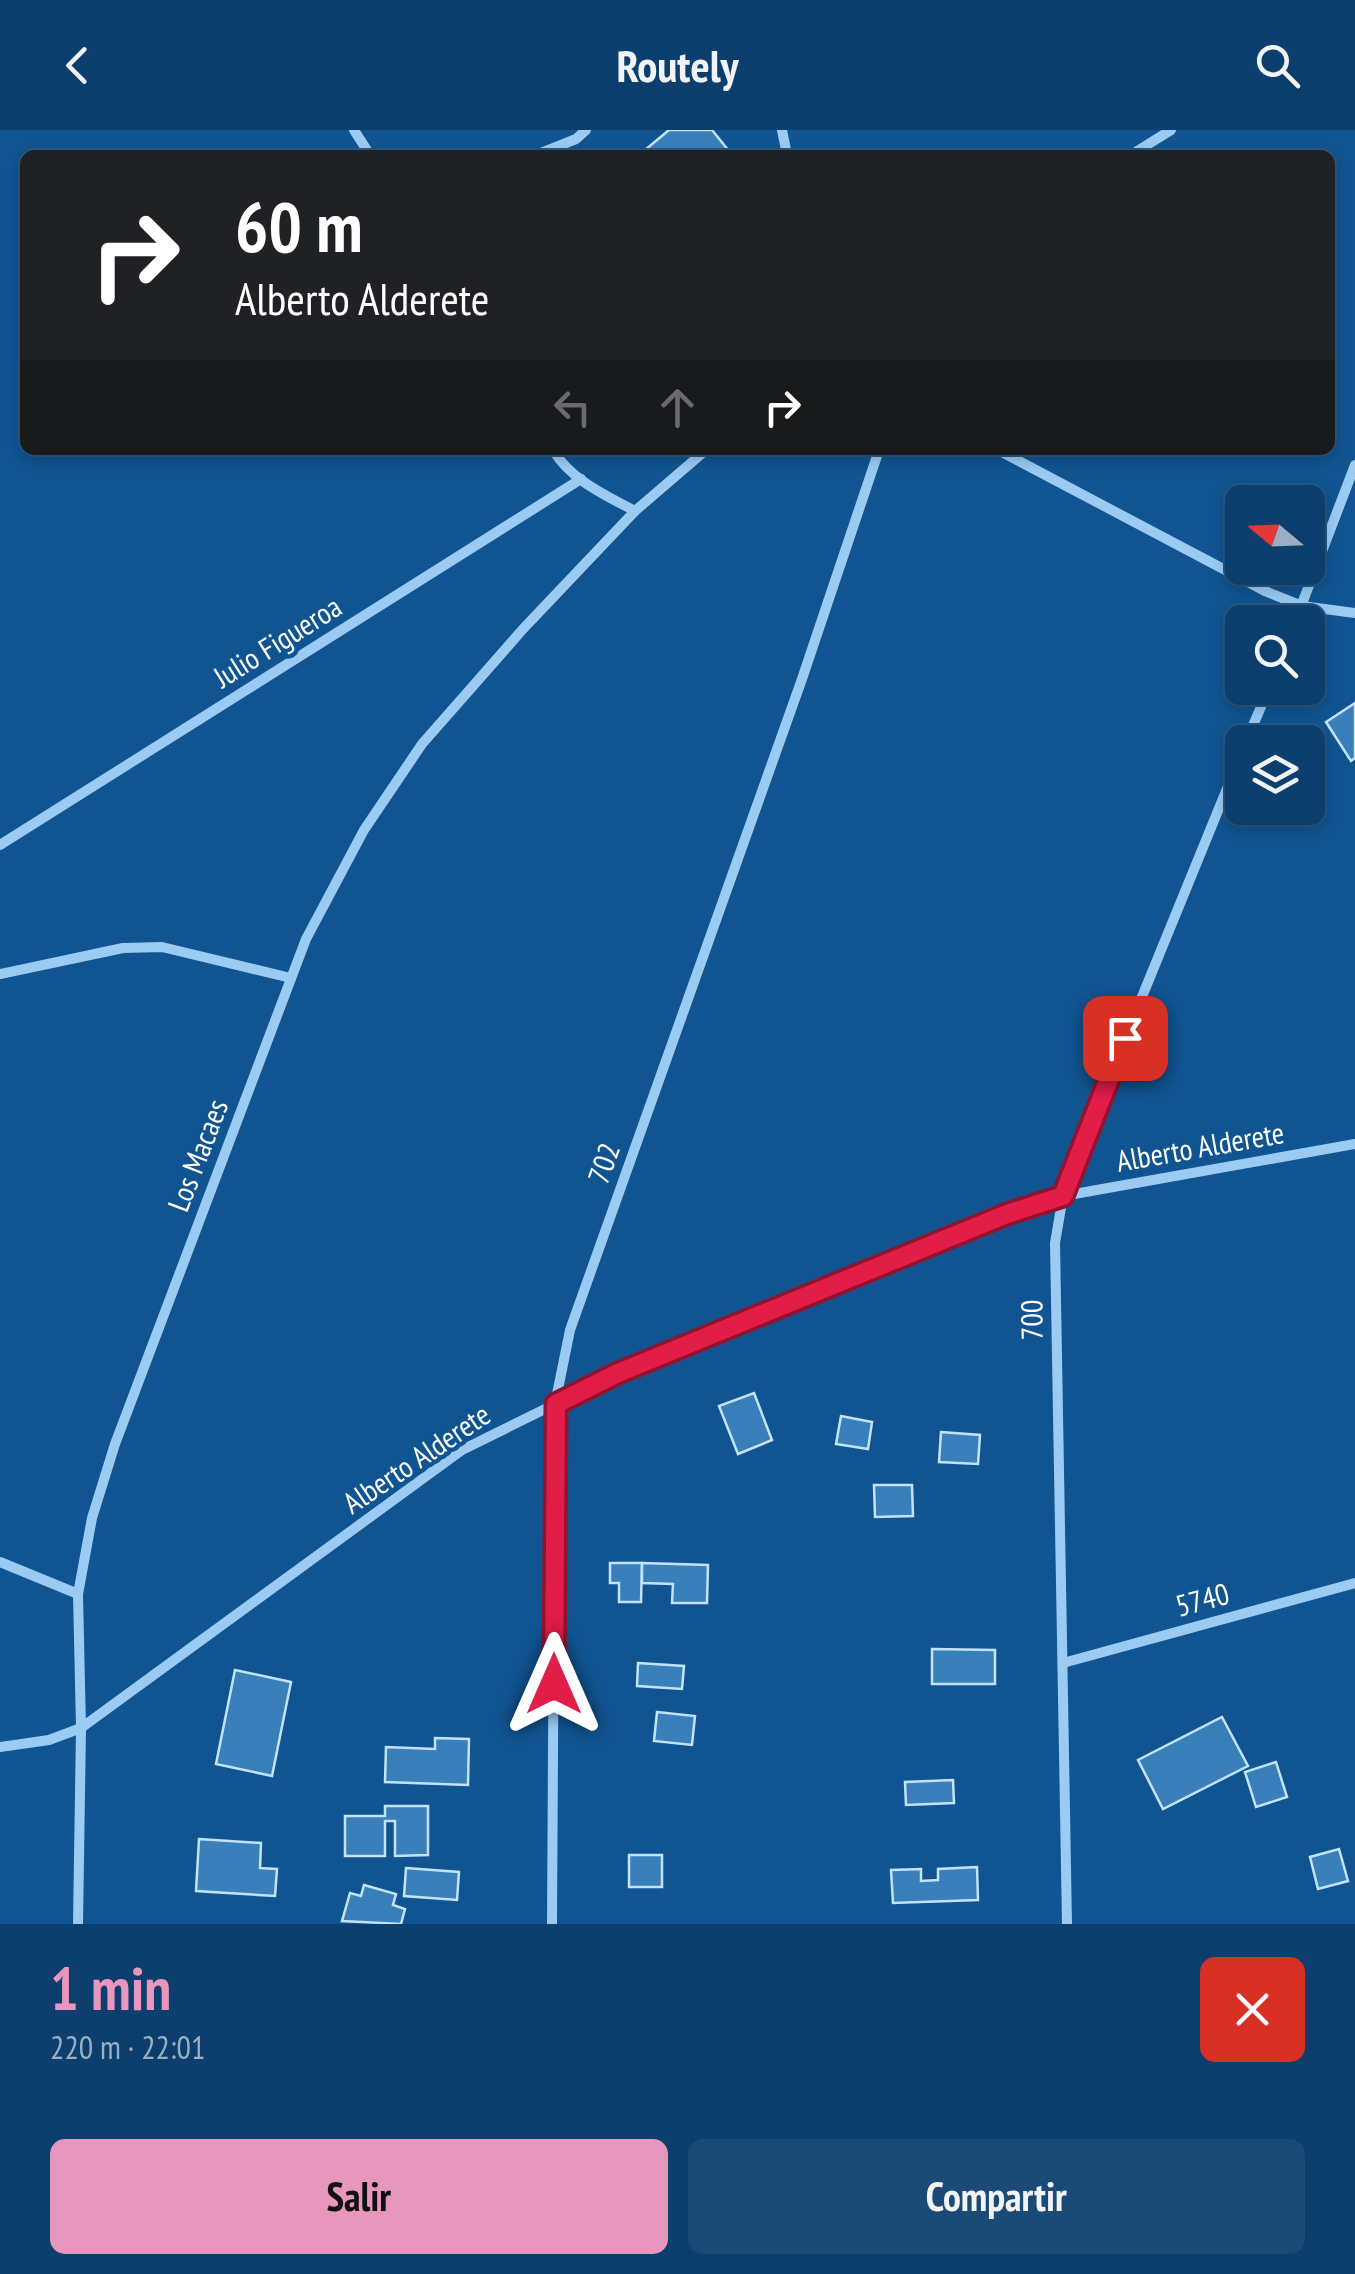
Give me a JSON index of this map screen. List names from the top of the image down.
{
  "streets": {
    "street": [
      "Julio Figueroa",
      "Alberto Alderete",
      "Los Macaes",
      "702",
      "700",
      "5740"
    ]
  },
  "crossings": [
    ["Alberto Alderete", "Los Macaes"],
    ["Alberto Alderete", "702"],
    ["Alberto Alderete", "700"],
    ["700", "5740"]
  ],
  "north": "left",
  "page": {
    "header": "Routely",
    "turn": ["60 m", "Alberto Alderete"],
    "heading": ["1 min", "220 m · 22:01"],
    "buttons": ["Salir", "Compartir"]
  }
}
